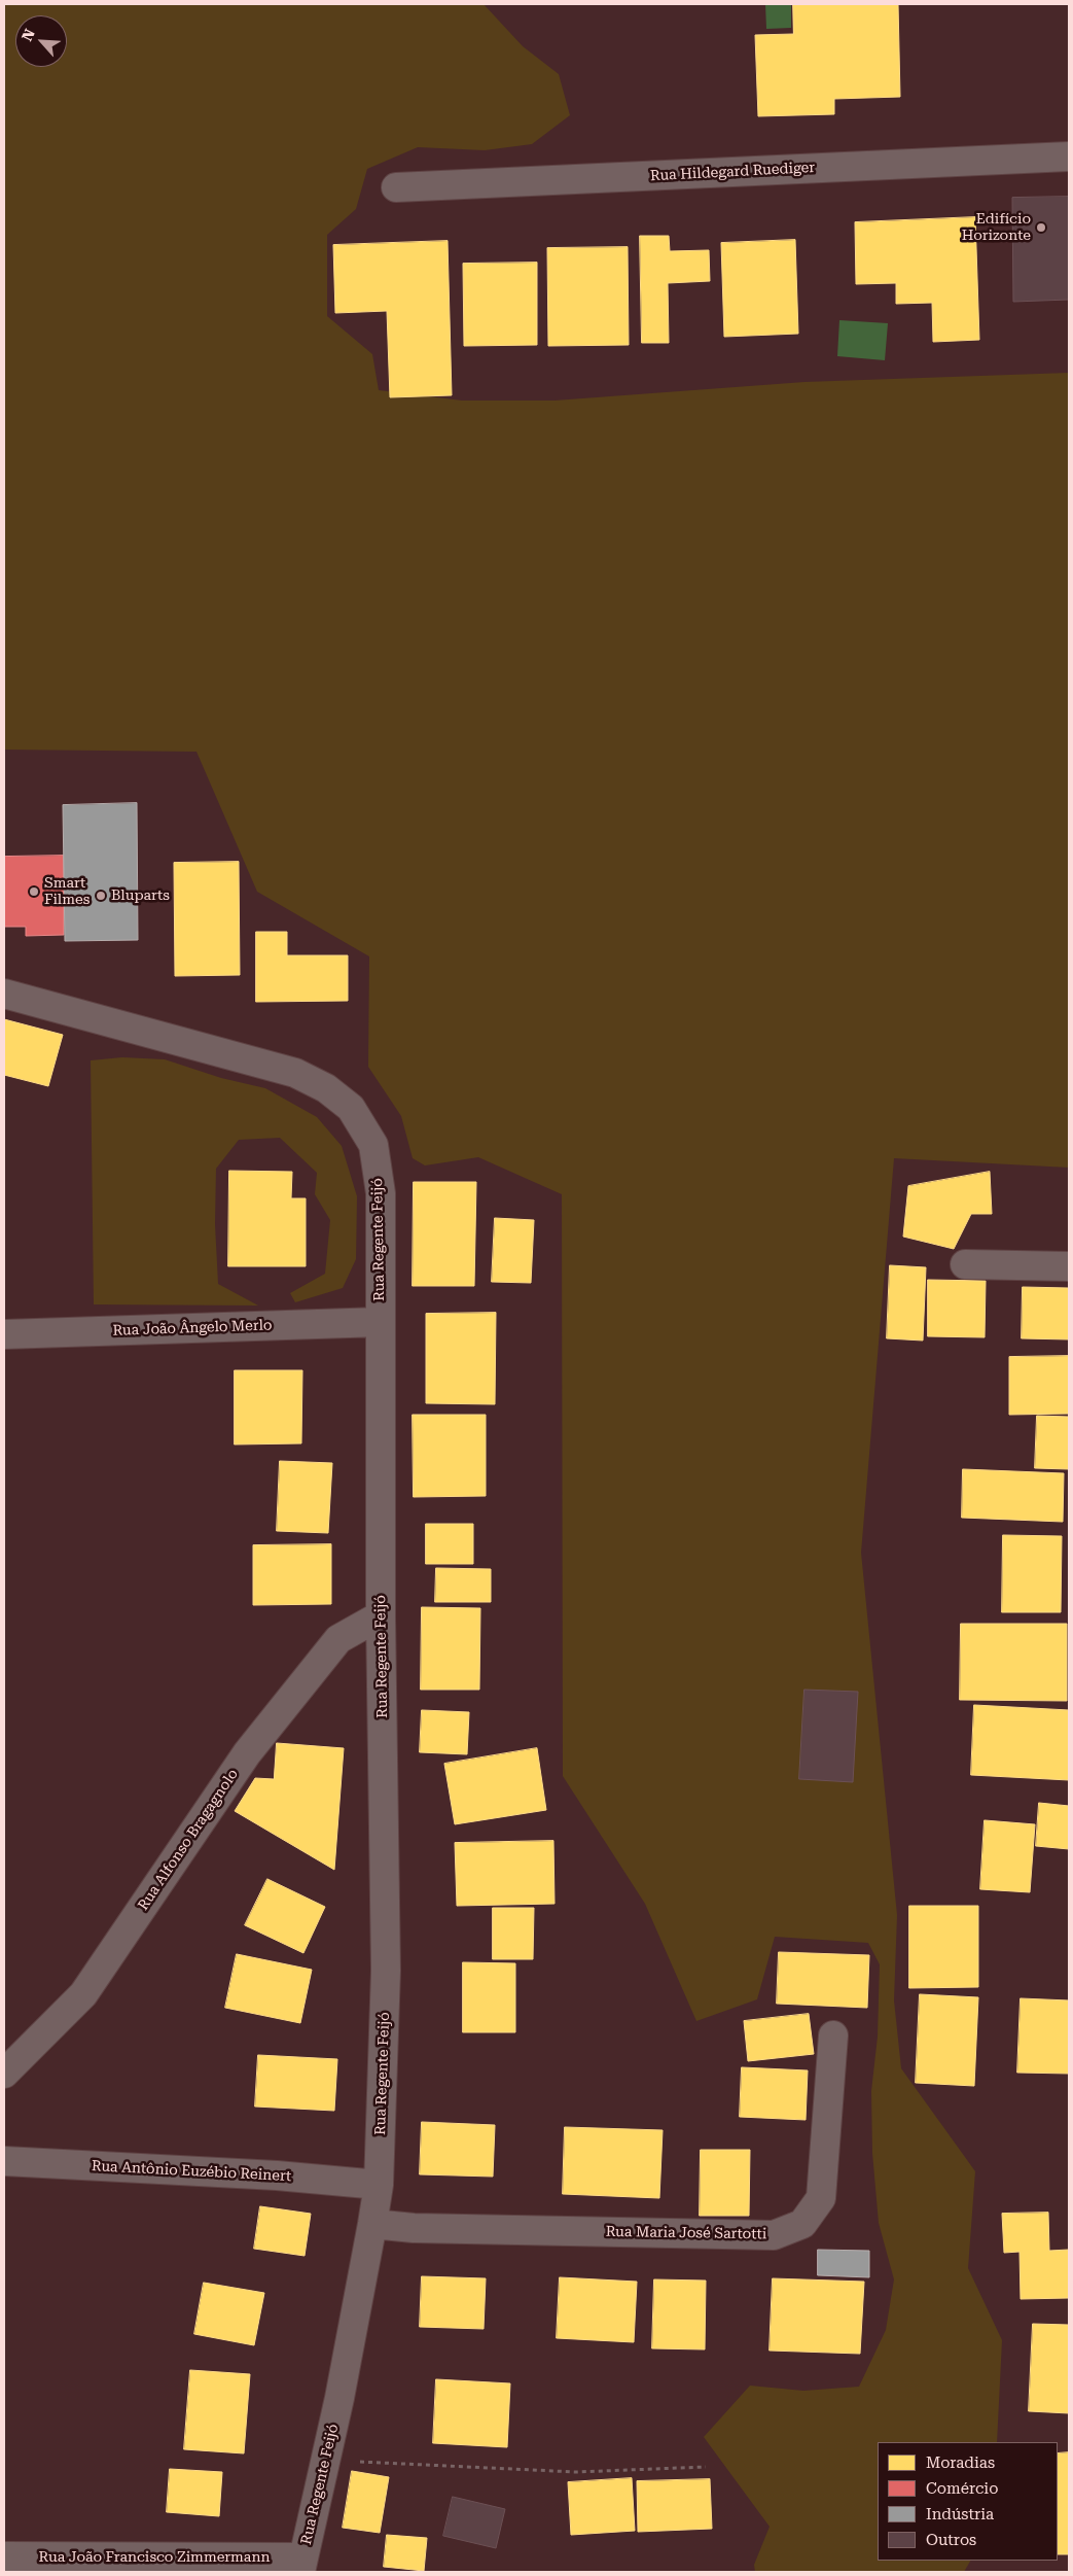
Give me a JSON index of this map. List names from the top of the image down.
{
  "streets": {
    "street": [
      "Rua Hildegard Ruediger",
      "Rua Regente Feijó",
      "Rua João Ângelo Merlo",
      "Rua Alfonso Bragagnolo",
      "Rua Antônio Euzébio Reinert",
      "Rua Maria José Sartotti",
      "Rua João Francisco Zimmermann"
    ]
  },
  "crossings": [
    ["Rua Regente Feijó", "Rua João Ângelo Merlo"],
    ["Rua Regente Feijó", "Rua Alfonso Bragagnolo"],
    ["Rua Regente Feijó", "Rua Antônio Euzébio Reinert"],
    ["Rua Regente Feijó", "Rua Maria José Sartotti"],
    ["Rua Regente Feijó", "Rua João Francisco Zimmermann"]
  ],
  "places": ["Edifício Horizonte", "Smart Filmes", "Bluparts"],
  "legend": [
    "Moradias",
    "Comércio",
    "Indústria",
    "Outros"
  ],
  "north": "top left"
}
